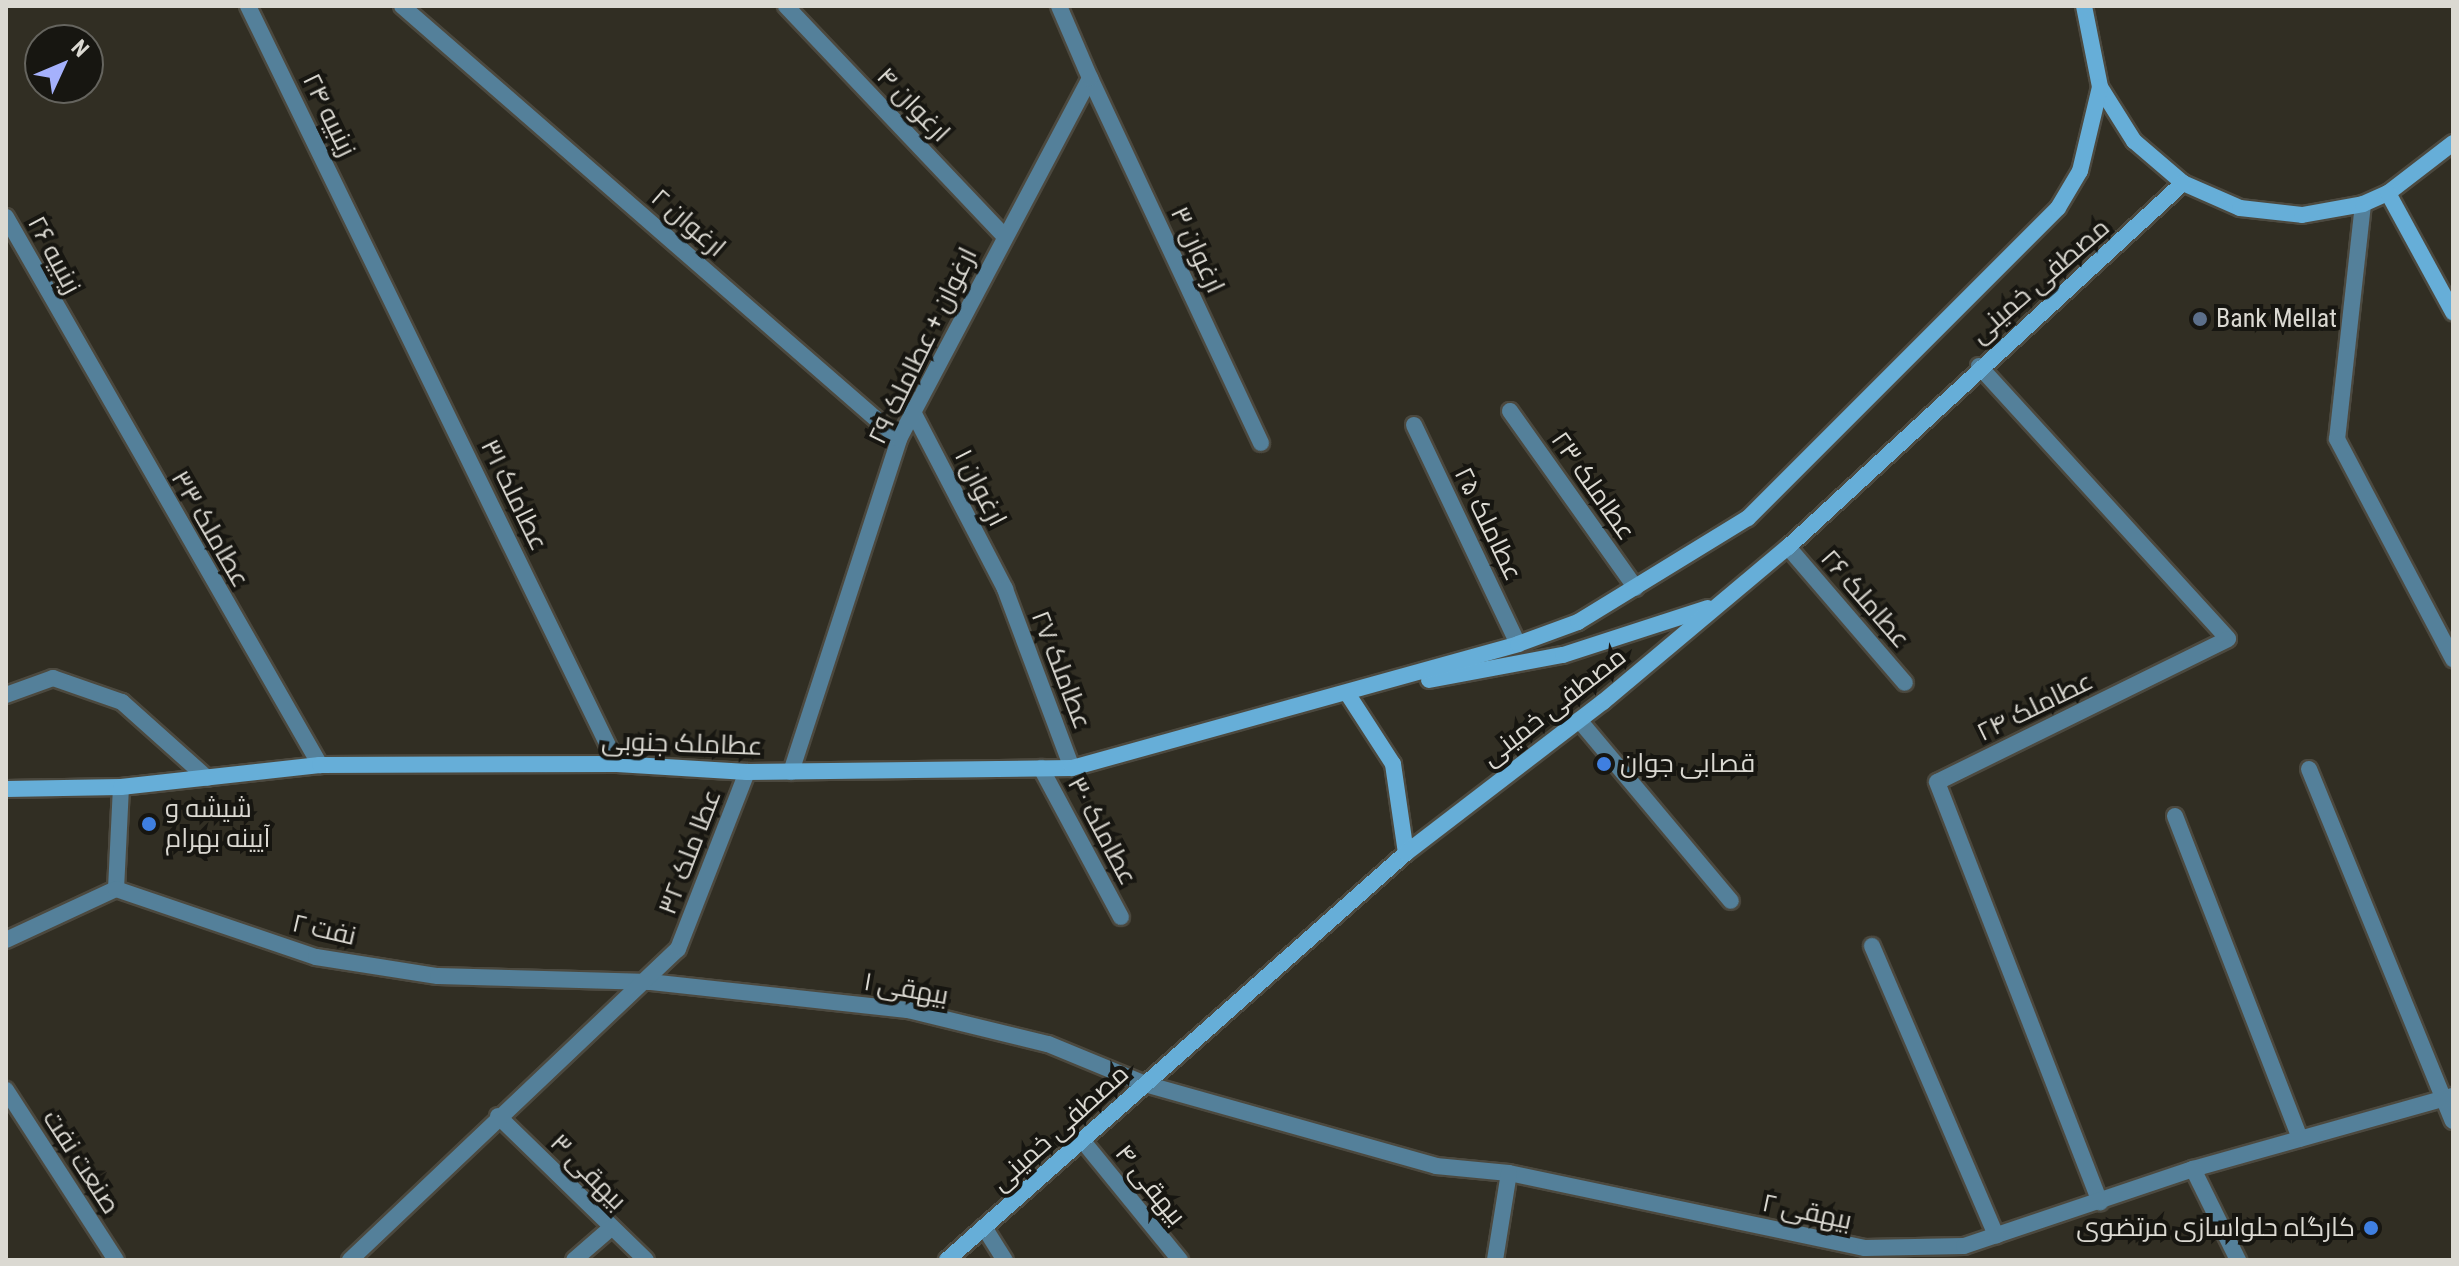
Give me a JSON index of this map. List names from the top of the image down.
{
  "streets": {
    "main road": ["مصطفی خمینی", "عطاملک جنوبی"],
    "street": [
      "ارغوان ۴",
      "زینبیه ۲۴",
      "ارغوان ۲",
      "ارغوان ۳",
      "زینبیه ۲۶",
      "ارغوان + عطاملک ۲۹",
      "عطاملک ۲۳",
      "ارغوان ۱",
      "عطاملک ۳۱",
      "عطاملک ۲۵",
      "عطاملک ۳۳",
      "عطاملک ۲۶",
      "عطاملک ۲۷",
      "عطاملک ۲۴",
      "عطاملک ۳۰",
      "عطا ملک ۳۲",
      "نفت ۲",
      "بیهقی ۱",
      "صنعت نفت",
      "بیهقی ۳",
      "بیهقی ۴",
      "بیهقی ۲"
    ]
  },
  "crossings": [
    ["ارغوان ۴", "ارغوان + عطاملک ۲۹"],
    ["زینبیه ۲۴", "عطاملک ۳۱"],
    ["ارغوان ۲", "ارغوان + عطاملک ۲۹"],
    ["ارغوان ۳", "ارغوان + عطاملک ۲۹"],
    ["زینبیه ۲۶", "عطاملک ۳۳"],
    ["مصطفی خمینی", "عطاملک ۲۳"],
    ["مصطفی خمینی", "عطاملک ۲۵"],
    ["مصطفی خمینی", "عطاملک ۲۶"],
    ["مصطفی خمینی", "عطاملک ۲۴"],
    ["مصطفی خمینی", "عطاملک جنوبی"],
    ["مصطفی خمینی", "بیهقی ۱"],
    ["مصطفی خمینی", "بیهقی ۴"],
    ["مصطفی خمینی", "بیهقی ۲"],
    ["ارغوان + عطاملک ۲۹", "ارغوان ۱"],
    ["ارغوان + عطاملک ۲۹", "عطاملک جنوبی"],
    ["ارغوان ۱", "عطاملک ۲۷"],
    ["عطاملک ۳۱", "عطاملک جنوبی"],
    ["عطاملک ۳۳", "عطاملک جنوبی"],
    ["عطاملک ۲۷", "عطاملک جنوبی"],
    ["عطاملک ۲۴", "بیهقی ۲"],
    ["عطاملک جنوبی", "عطاملک ۳۰"],
    ["عطاملک جنوبی", "عطا ملک ۳۲"],
    ["عطا ملک ۳۲", "نفت ۲"],
    ["عطا ملک ۳۲", "بیهقی ۱"],
    ["عطا ملک ۳۲", "بیهقی ۳"],
    ["نفت ۲", "بیهقی ۱"],
    ["بیهقی ۱", "بیهقی ۲"]
  ],
  "places": [
    "Bank Mellat",
    "قصابی جوان",
    "شیشه و آیینه بهرام",
    "کارگاه حلواسازی مرتضوی"
  ],
  "north": "top right"
}
